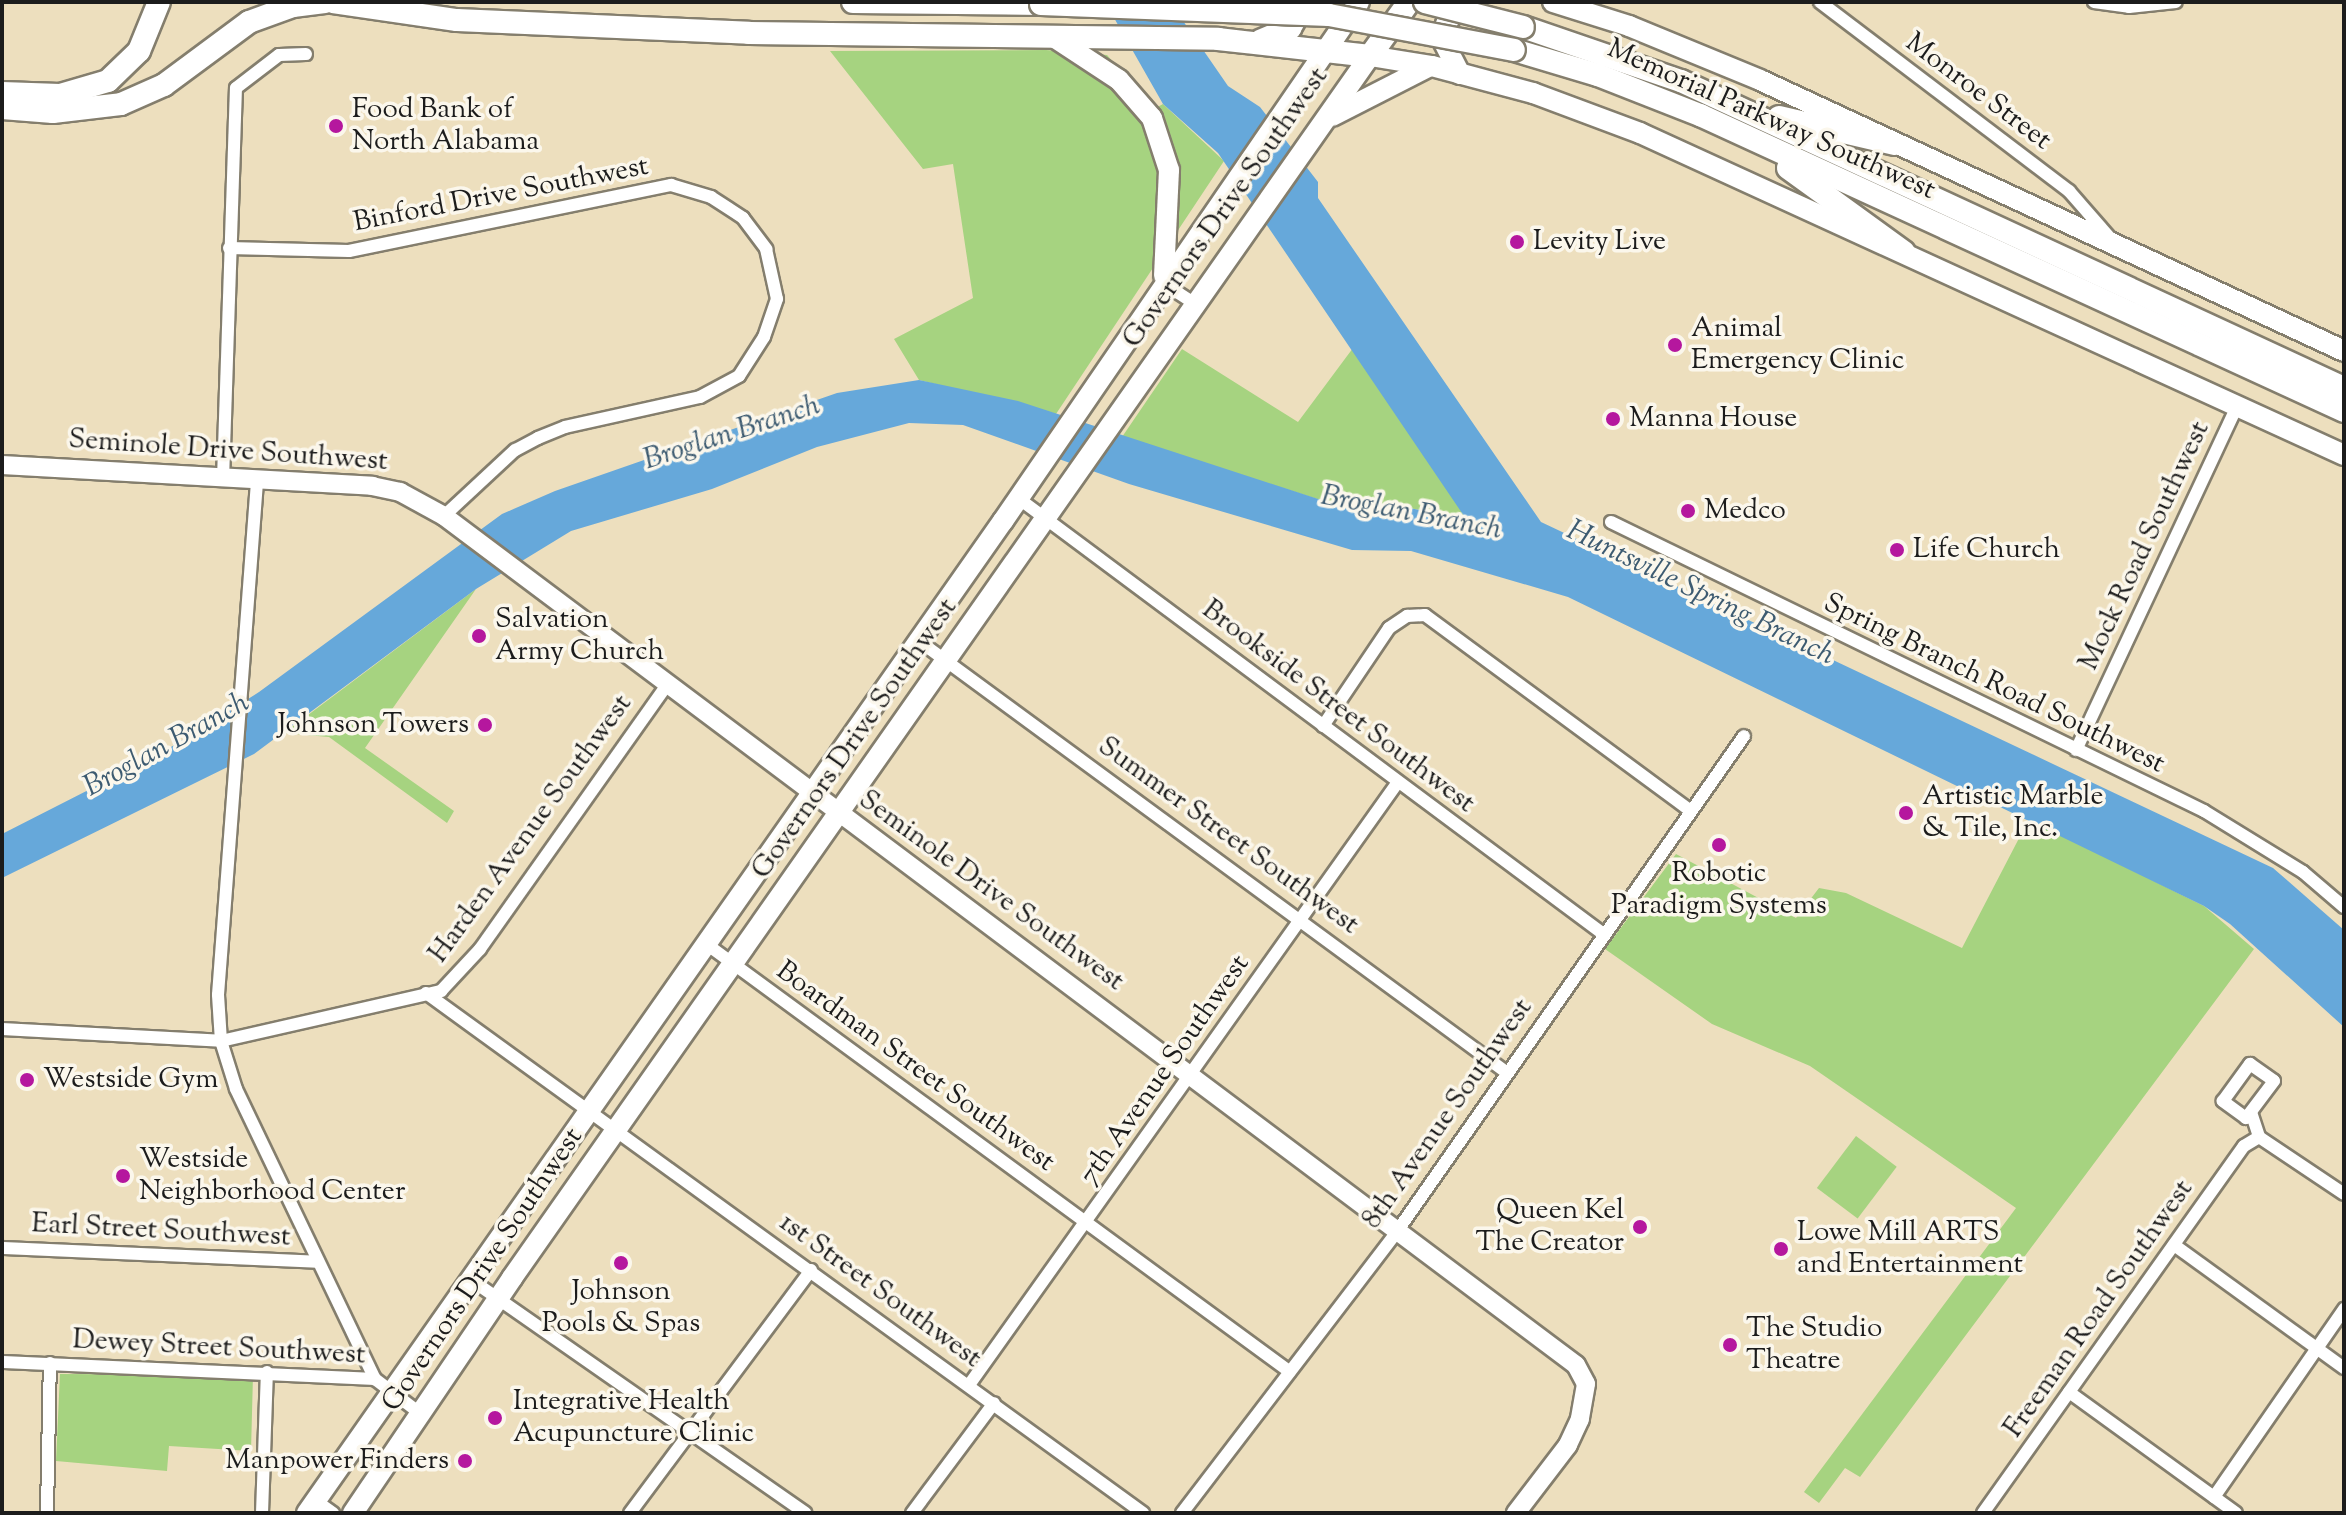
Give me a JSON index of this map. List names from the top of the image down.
{
  "streets": {
    "highway": ["Memorial Parkway Southwest", "Governors Drive Southwest"],
    "street": [
      "Monroe Street",
      "Binford Drive Southwest",
      "Seminole Drive Southwest",
      "Mock Road Southwest",
      "Spring Branch Road Southwest",
      "Brookside Street Southwest",
      "Harden Avenue Southwest",
      "Summer Street Southwest",
      "Boardman Street Southwest",
      "7th Avenue Southwest",
      "8th Avenue Southwest",
      "Earl Street Southwest",
      "1st Street Southwest",
      "Freeman Road Southwest",
      "Dewey Street Southwest"
    ]
  },
  "crossings": [
    ["Monroe Street", "Memorial Parkway Southwest"],
    ["Binford Drive Southwest", "Seminole Drive Southwest"],
    ["Governors Drive Southwest", "Seminole Drive Southwest"],
    ["Governors Drive Southwest", "Brookside Street Southwest"],
    ["Governors Drive Southwest", "Summer Street Southwest"],
    ["Governors Drive Southwest", "Boardman Street Southwest"],
    ["Governors Drive Southwest", "1st Street Southwest"],
    ["Governors Drive Southwest", "Dewey Street Southwest"],
    ["Seminole Drive Southwest", "Harden Avenue Southwest"],
    ["Seminole Drive Southwest", "7th Avenue Southwest"],
    ["Seminole Drive Southwest", "8th Avenue Southwest"],
    ["Mock Road Southwest", "Spring Branch Road Southwest"],
    ["Brookside Street Southwest", "7th Avenue Southwest"],
    ["Brookside Street Southwest", "8th Avenue Southwest"],
    ["Harden Avenue Southwest", "1st Street Southwest"],
    ["Summer Street Southwest", "7th Avenue Southwest"],
    ["Summer Street Southwest", "8th Avenue Southwest"],
    ["Boardman Street Southwest", "7th Avenue Southwest"],
    ["Boardman Street Southwest", "8th Avenue Southwest"],
    ["7th Avenue Southwest", "1st Street Southwest"]
  ],
  "water": ["Broglan Branch", "Huntsville Spring Branch"],
  "places": [
    "Food Bank of North Alabama",
    "Levity Live",
    "Animal Emergency Clinic",
    "Manna House",
    "Medco",
    "Life Church",
    "Salvation Army Church",
    "Johnson Towers",
    "Artistic Marble & Tile, Inc.",
    "Robotic Paradigm Systems",
    "Westside Gym",
    "Westside Neighborhood Center",
    "Queen Kel The Creator",
    "Lowe Mill ARTS and Entertainment",
    "Johnson Pools & Spas",
    "The Studio Theatre",
    "Integrative Health Acupuncture Clinic",
    "Manpower Finders"
  ]
}
